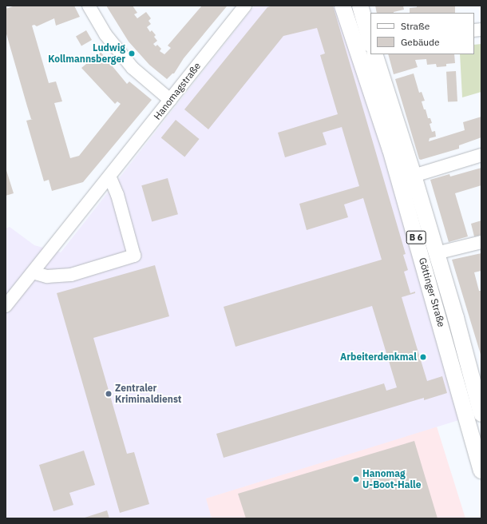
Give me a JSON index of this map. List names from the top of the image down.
{
  "streets": {
    "main road": ["B 6", "Göttinger Straße"],
    "street": ["Hanomagstraße"]
  },
  "places": [
    "Ludwig Kollmannsberger",
    "Arbeiterdenkmal",
    "Zentraler Kriminaldienst",
    "Hanomag U-Boot-Halle"
  ],
  "legend": ["Straße", "Gebäude"]
}
